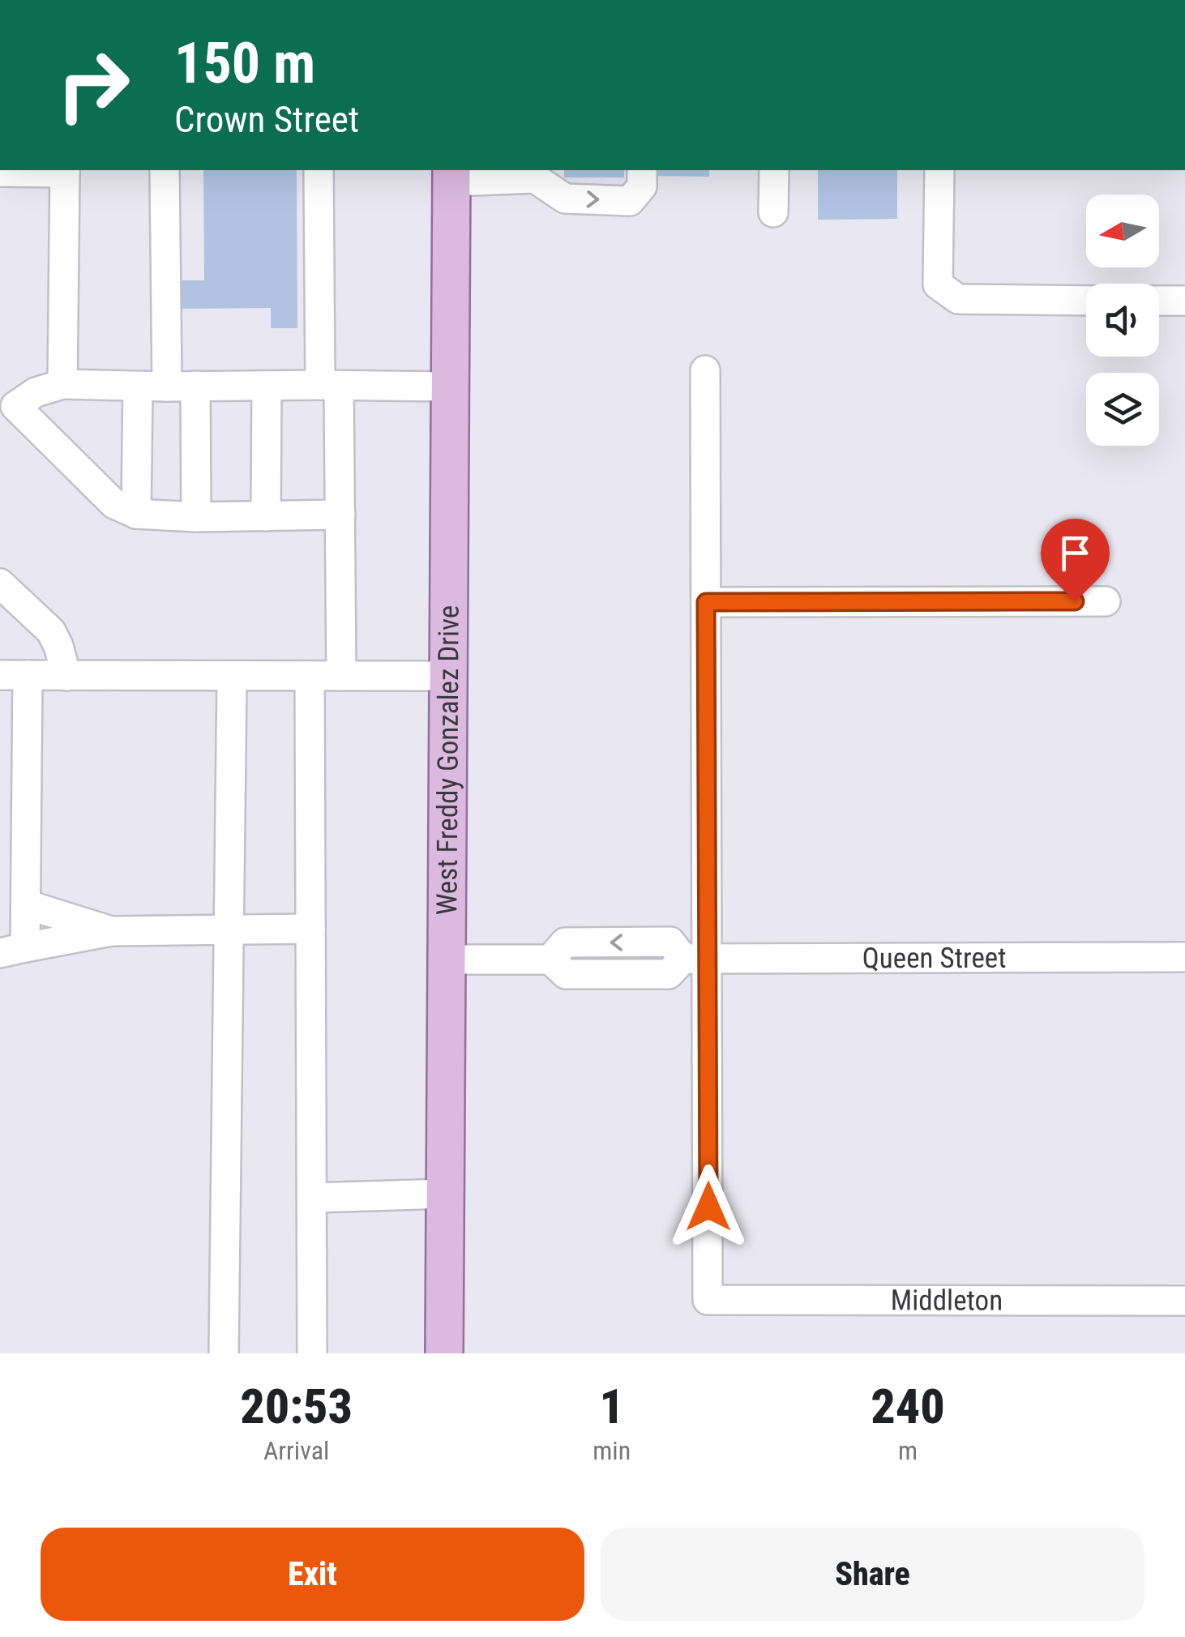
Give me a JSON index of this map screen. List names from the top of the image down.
{
  "streets": {
    "main road": ["West Freddy Gonzalez Drive"],
    "street": ["Queen Street", "Middleton"]
  },
  "crossings": [
    ["West Freddy Gonzalez Drive", "Queen Street"],
    ["Queen Street", "Middleton"]
  ],
  "north": "left",
  "page": {
    "turn": ["150 m", "Crown Street"],
    "eta": [
      "20:53",
      "Arrival",
      "1",
      "min",
      "240",
      "m"
    ],
    "buttons": ["Exit", "Share"]
  }
}
